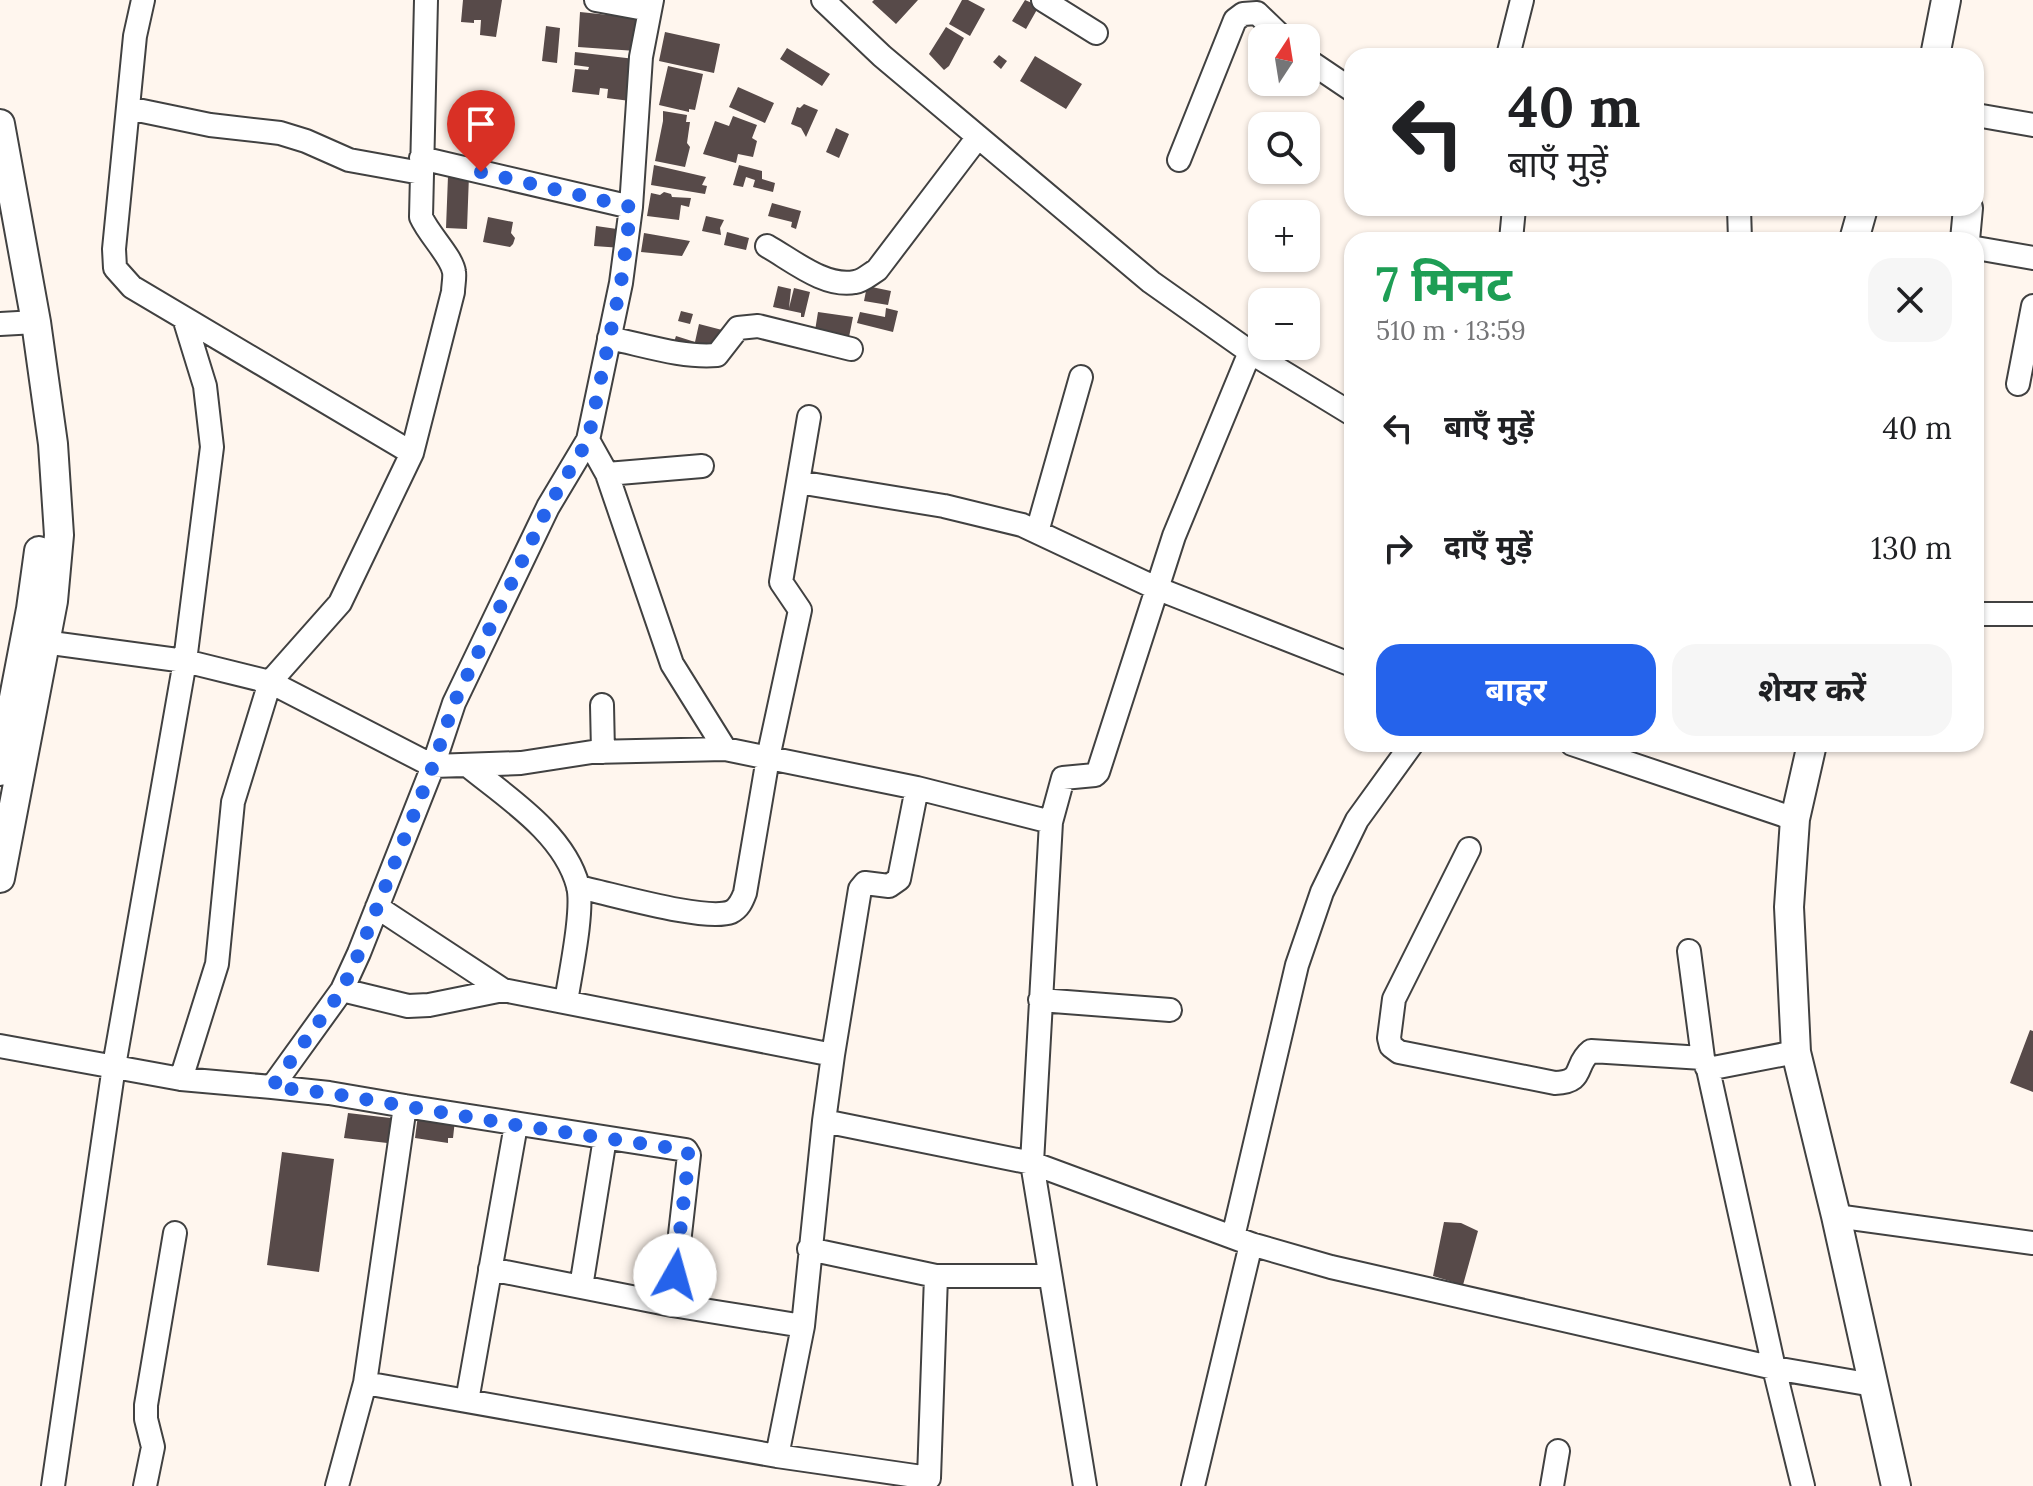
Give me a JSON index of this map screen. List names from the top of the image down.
{
  "north": "top",
  "page": {
    "map_buttons": ["+", "−"],
    "turn": ["40 m", "बाएँ मुड़ें"],
    "heading": ["7 मिनट", "510 m · 13:59"],
    "list": [
      {
        "name": "बाएँ मुड़ें",
        "value": "40 m"
      },
      {
        "name": "दाएँ मुड़ें",
        "value": "130 m"
      }
    ],
    "buttons": ["बाहर", "शेयर करें"]
  }
}
